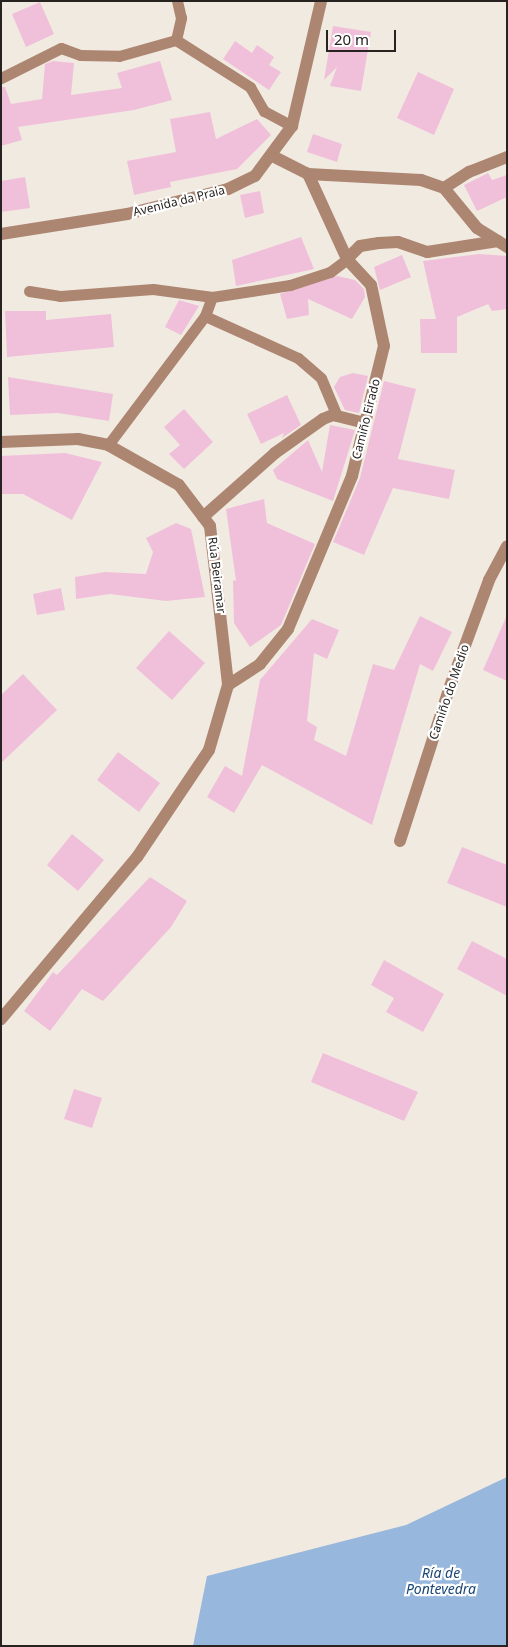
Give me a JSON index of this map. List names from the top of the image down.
{
  "streets": {
    "street": [
      "Avenida da Praia",
      "Camiño Eirado",
      "Rúa Beiramar",
      "Camiño do Medio"
    ]
  },
  "crossings": [
    ["Camiño Eirado", "Rúa Beiramar"]
  ],
  "water": ["Ría de Pontevedra"],
  "scale_bar": "20 m"
}
